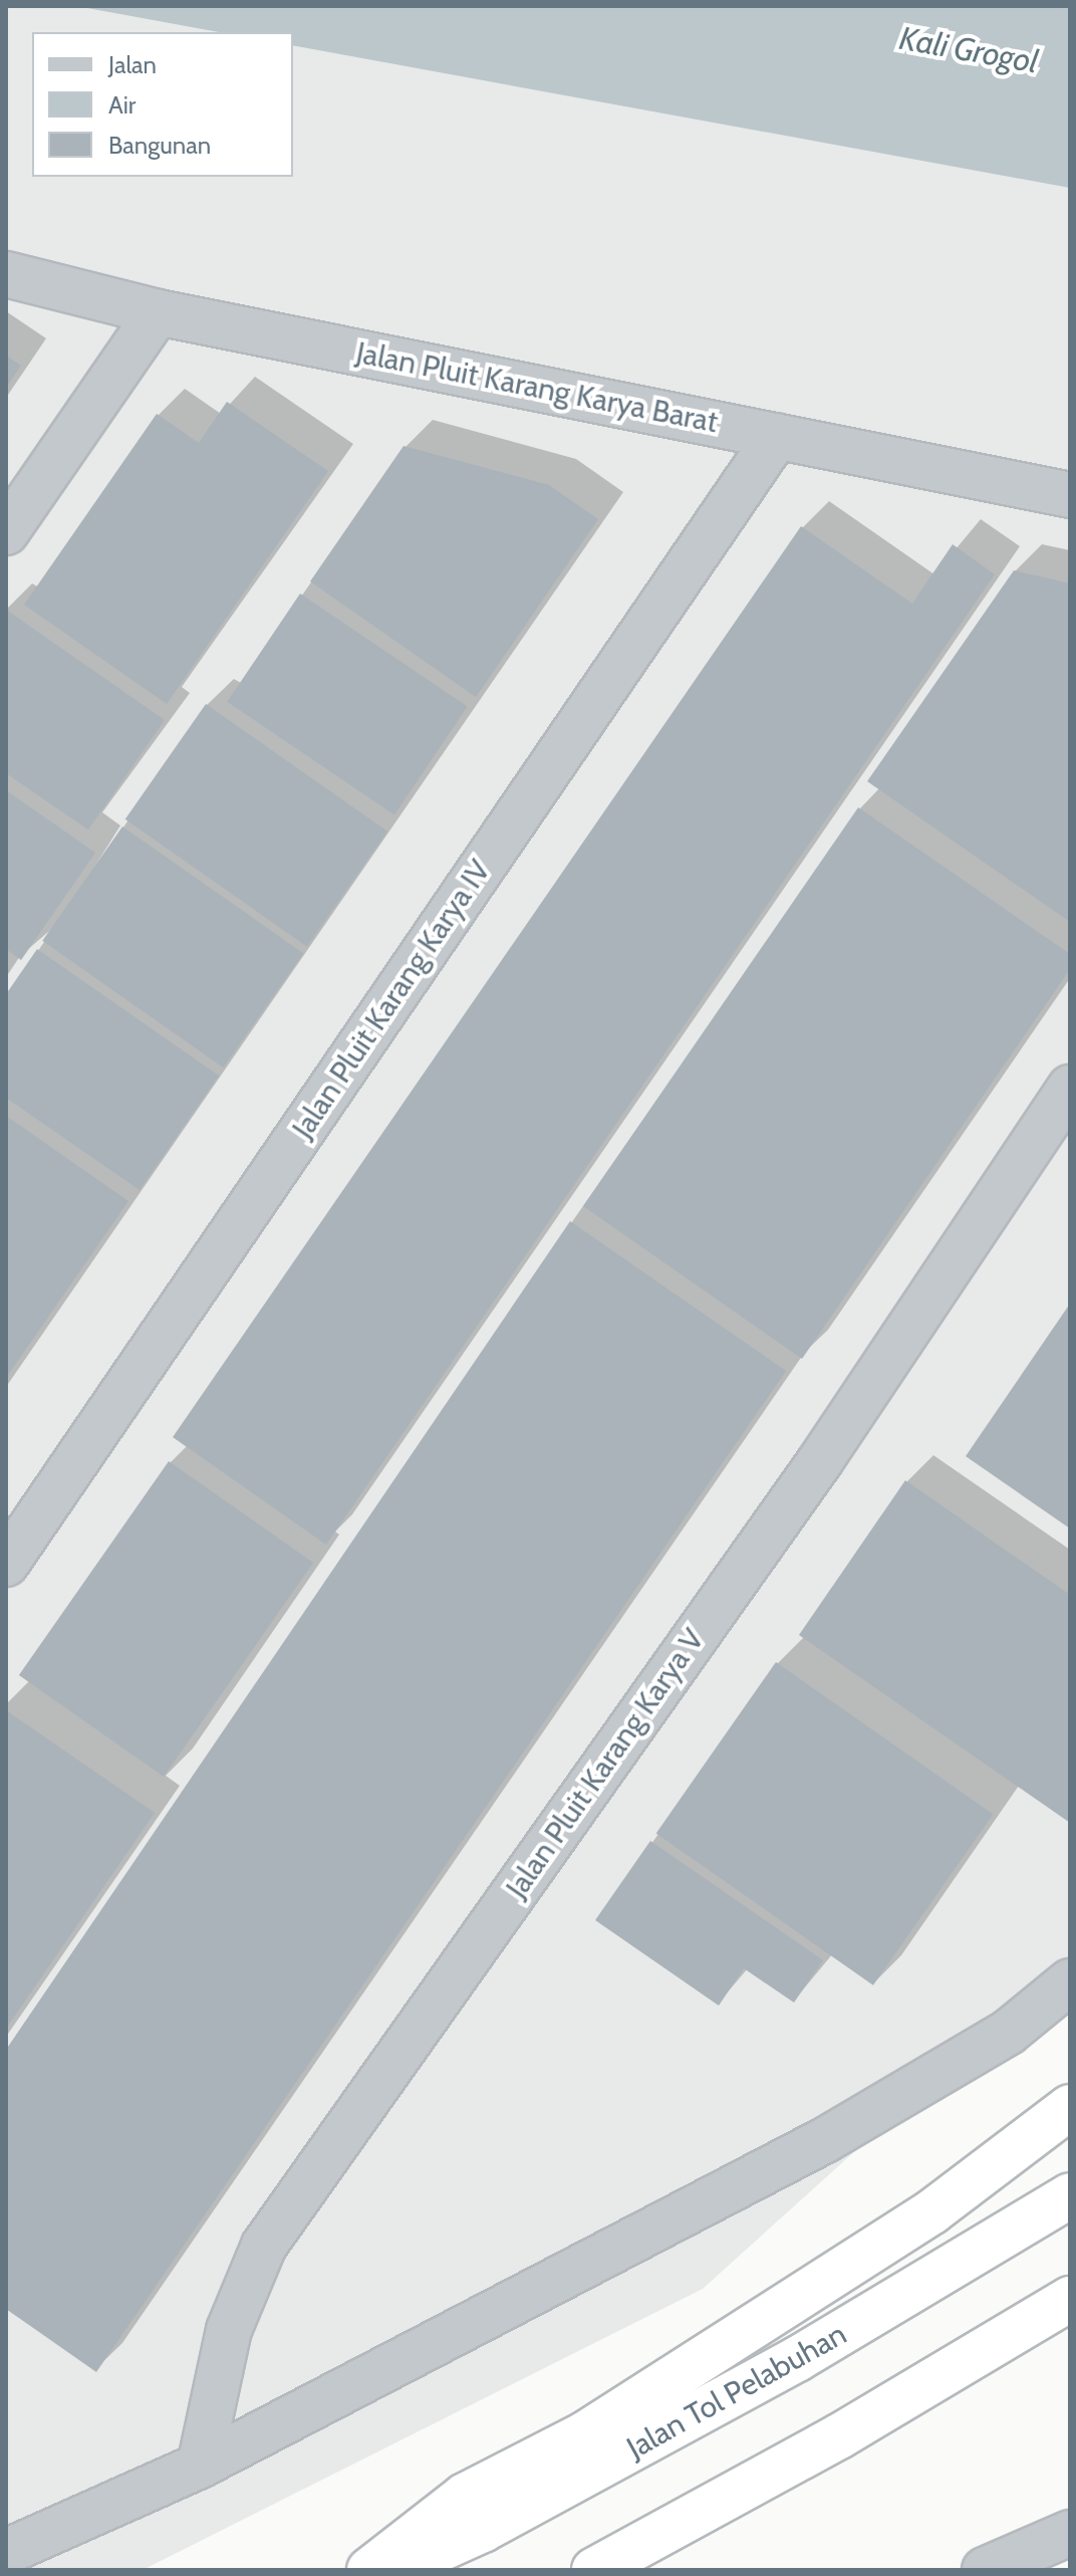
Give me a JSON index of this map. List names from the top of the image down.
{
  "streets": {
    "highway": ["Jalan Tol Pelabuhan"],
    "street": ["Jalan Pluit Karang Karya Barat", "Jalan Pluit Karang Karya IV", "Jalan Pluit Karang Karya V"]
  },
  "crossings": [
    ["Jalan Pluit Karang Karya Barat", "Jalan Pluit Karang Karya IV"]
  ],
  "water": ["Kali Grogol"],
  "legend": ["Jalan", "Air", "Bangunan"]
}
